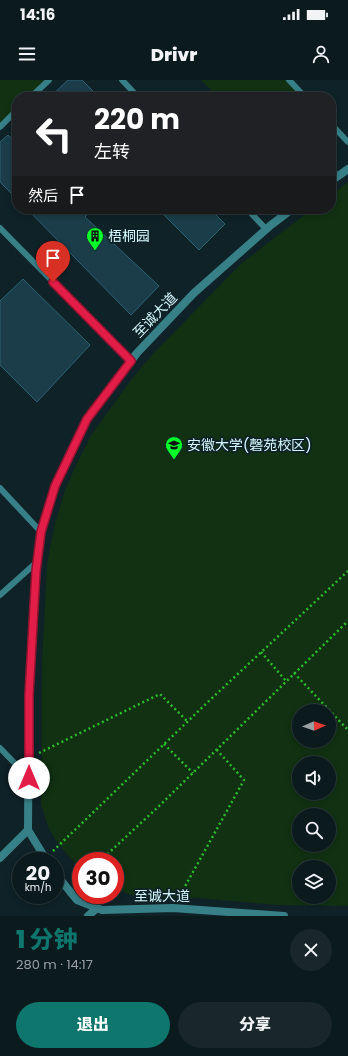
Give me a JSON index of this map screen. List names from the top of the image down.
{
  "streets": {
    "street": ["至诚大道"]
  },
  "places": {
    "building": ["梧桐园"],
    "school or university": ["安徽大学(磬苑校区)"]
  },
  "north": "right",
  "page": {
    "status": "14:16",
    "header": "Drivr",
    "turn": ["220 m", "左转"],
    "then": "然后",
    "speed": "20 km/h",
    "limit": "30",
    "heading": ["1 分钟", "280 m · 14:17"],
    "buttons": ["退出", "分享"]
  }
}
